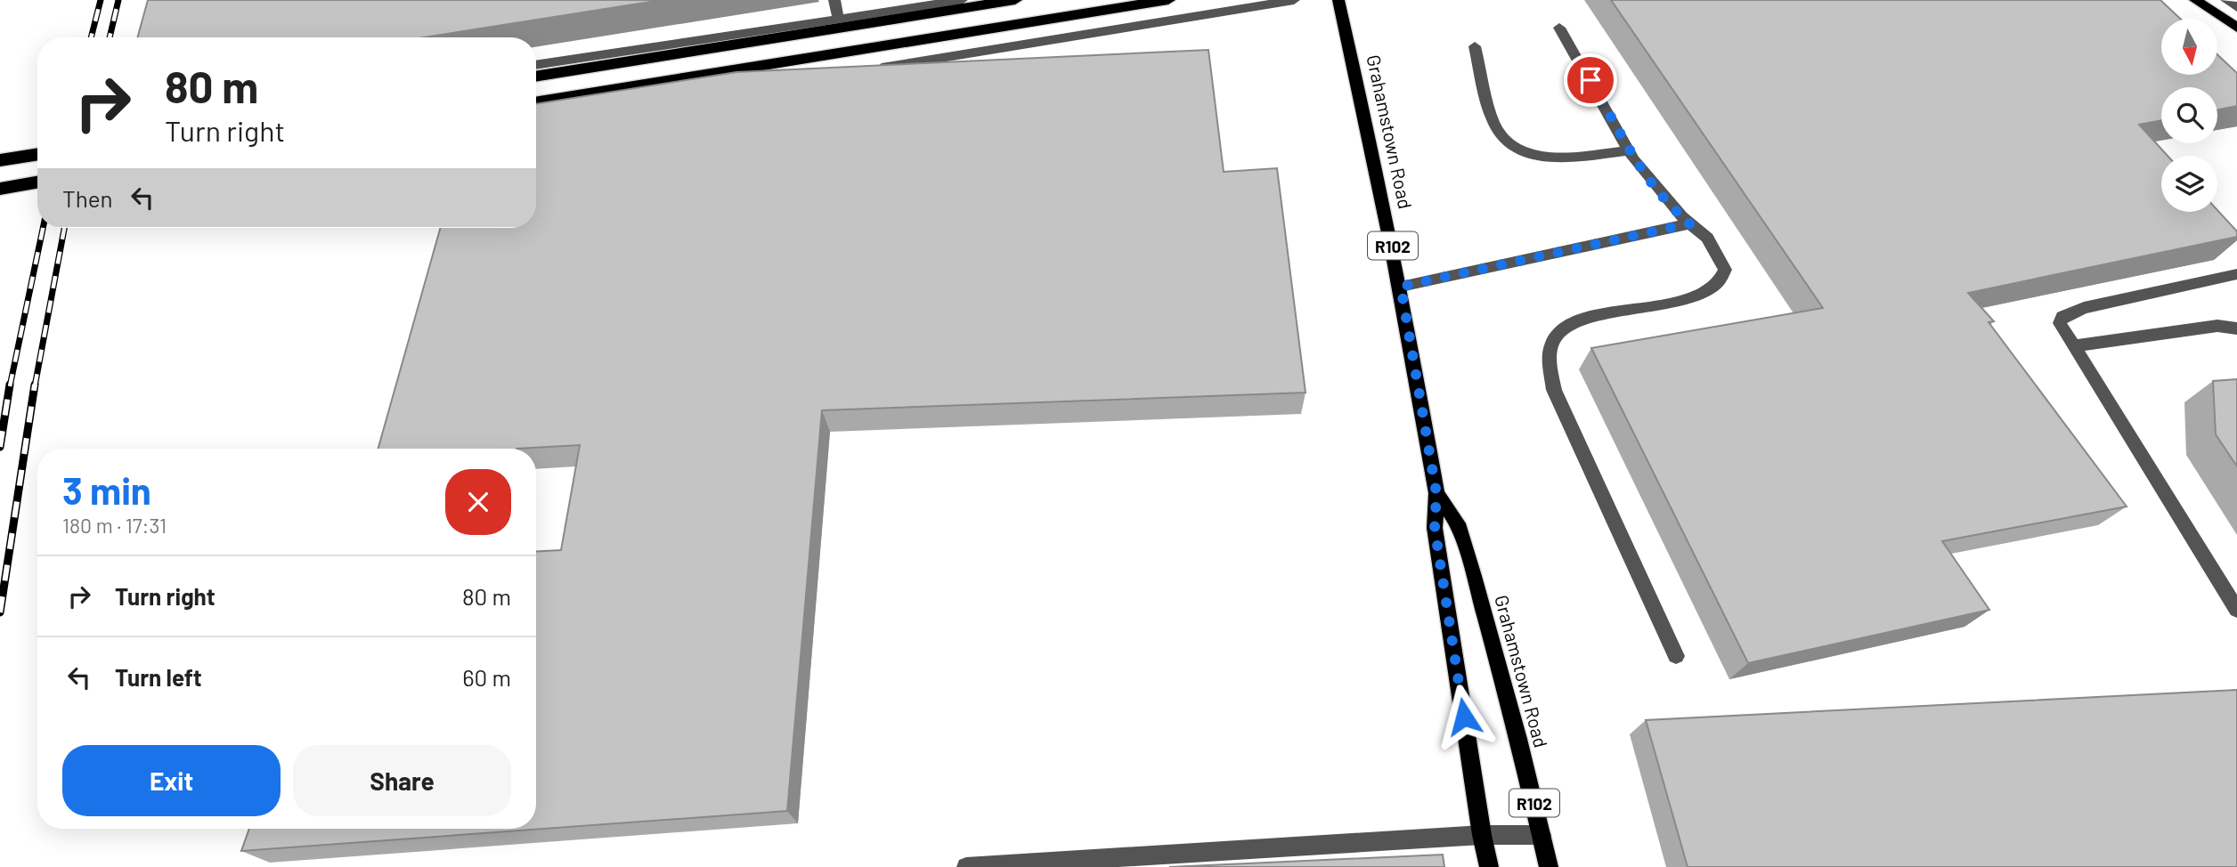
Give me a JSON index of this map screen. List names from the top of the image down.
{
  "streets": {
    "main road": ["Grahamstown Road", "R102"]
  },
  "north": "bottom",
  "page": {
    "turn": ["80 m", "Turn right"],
    "then": "Then",
    "heading": ["3 min", "180 m · 17:31"],
    "list": [
      {
        "name": "Turn right",
        "value": "80 m"
      },
      {
        "name": "Turn left",
        "value": "60 m"
      }
    ],
    "buttons": ["Exit", "Share"]
  }
}
